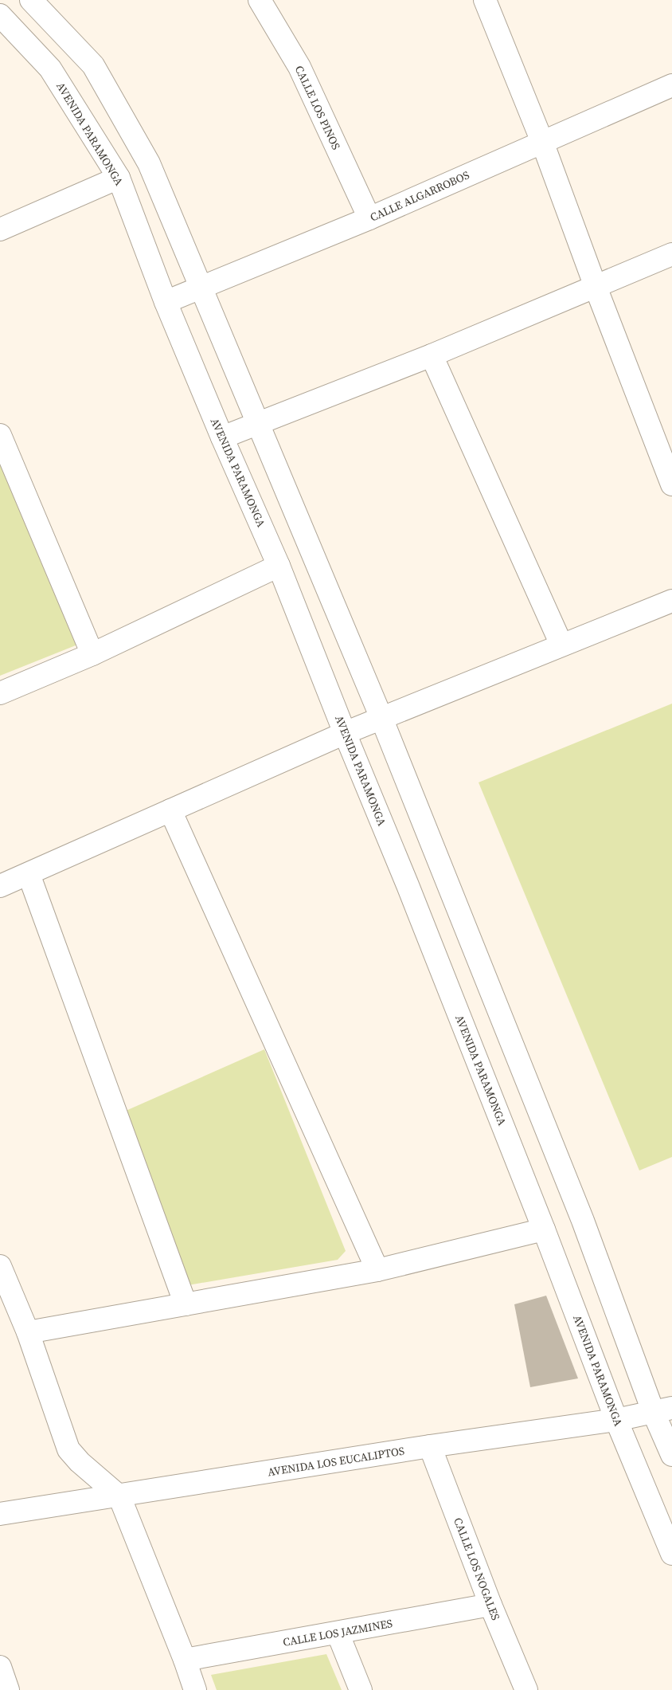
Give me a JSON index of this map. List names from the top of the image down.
{
  "streets": {
    "street": [
      "CALLE LOS PINOS",
      "AVENIDA PARAMONGA",
      "CALLE ALGARROBOS",
      "AVENIDA LOS EUCALIPTOS",
      "CALLE LOS NOGALES",
      "CALLE LOS JAZMINES"
    ]
  },
  "crossings": [
    ["CALLE LOS PINOS", "CALLE ALGARROBOS"],
    ["AVENIDA PARAMONGA", "CALLE ALGARROBOS"],
    ["AVENIDA PARAMONGA", "AVENIDA LOS EUCALIPTOS"],
    ["AVENIDA LOS EUCALIPTOS", "CALLE LOS NOGALES"],
    ["CALLE LOS NOGALES", "CALLE LOS JAZMINES"]
  ]
}
